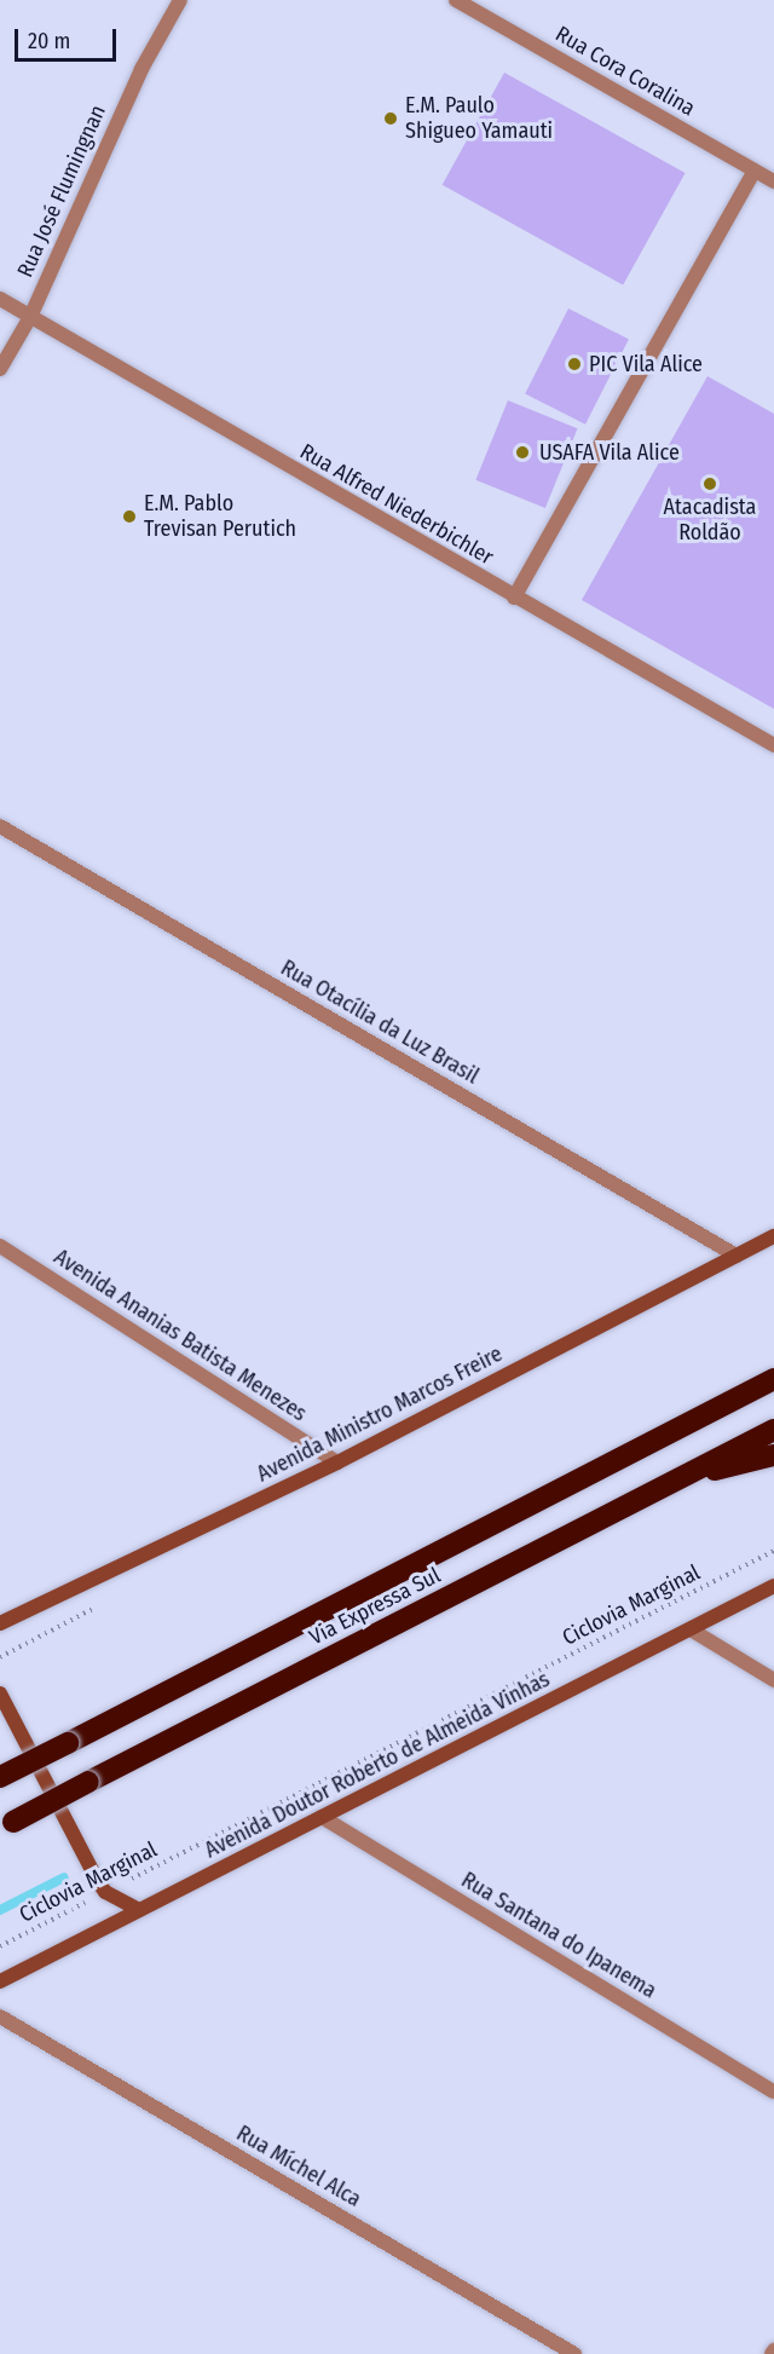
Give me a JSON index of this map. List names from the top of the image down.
{
  "streets": {
    "highway": ["Via Expressa Sul"],
    "main road": ["Avenida Ministro Marcos Freire", "Avenida Doutor Roberto de Almeida Vinhas"],
    "street": [
      "Rua Cora Coralina",
      "Rua José Flumingnan",
      "Rua Alfred Niederbichler",
      "Rua Otacília da Luz Brasil",
      "Avenida Ananias Batista Menezes",
      "Rua Santana do Ipanema",
      "Rua Míchel Alca"
    ],
    "path": ["Ciclovia Marginal"]
  },
  "crossings": [
    ["Rua José Flumingnan", "Rua Alfred Niederbichler"],
    ["Rua Otacília da Luz Brasil", "Avenida Ministro Marcos Freire"],
    ["Avenida Ananias Batista Menezes", "Avenida Ministro Marcos Freire"],
    ["Avenida Doutor Roberto de Almeida Vinhas", "Rua Santana do Ipanema"]
  ],
  "places": [
    "E.M. Paulo Shigueo Yamauti",
    "PIC Vila Alice",
    "USAFA Vila Alice",
    "Atacadista Roldão",
    "E.M. Pablo Trevisan Perutich"
  ],
  "scale_bar": "20 m"
}
